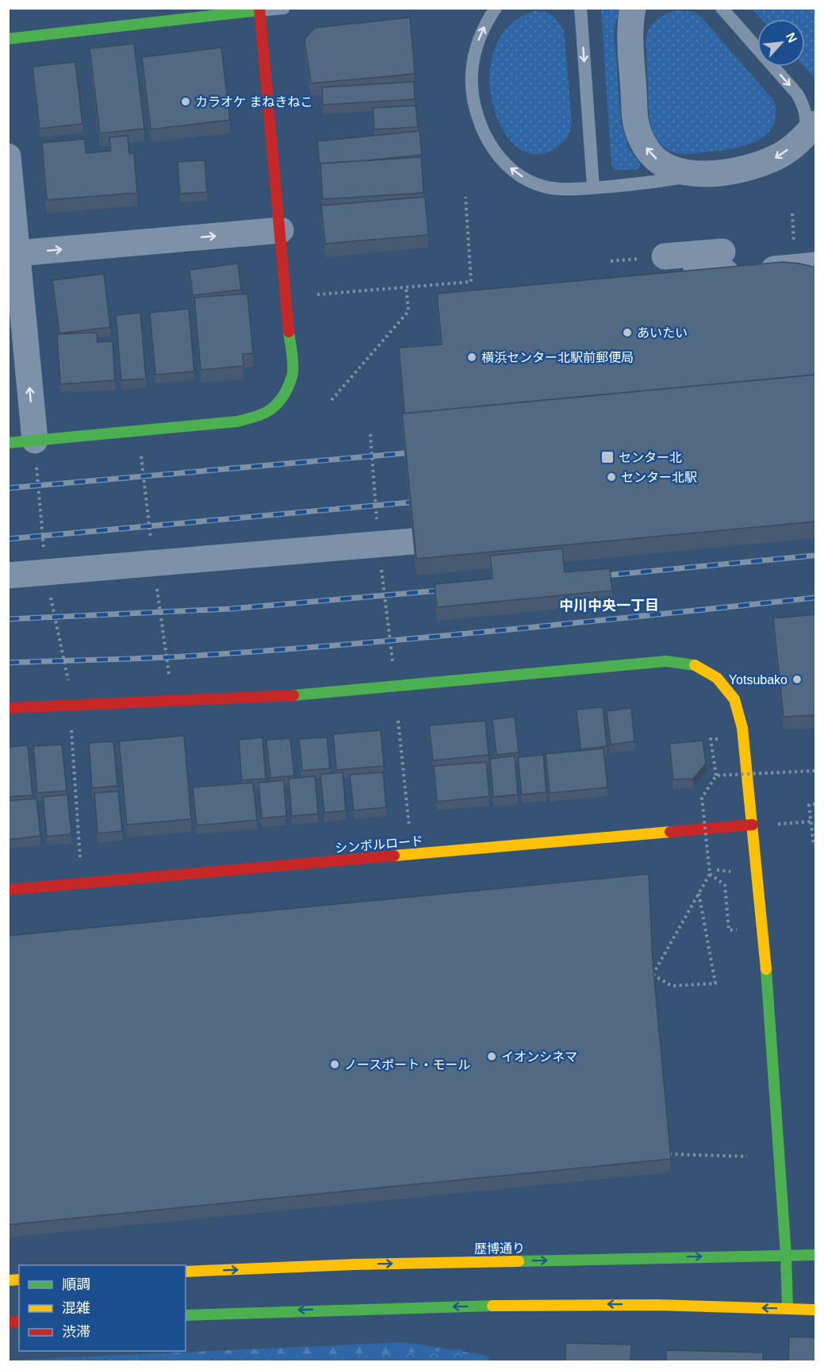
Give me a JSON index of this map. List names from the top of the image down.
{
  "streets": {
    "street": ["シンボルロード", "歴博通り"]
  },
  "districts": ["中川中央一丁目"],
  "places": {
    "other": [
      "カラオケ まねきねこ",
      "あいたい",
      "横浜センター北駅前郵便局",
      "センター北駅",
      "Yotsubako",
      "イオンシネマ",
      "ノースポート・モール"
    ],
    "transit": ["センター北"]
  },
  "legend": ["順調", "混雑", "渋滞"],
  "north": "top right"
}
